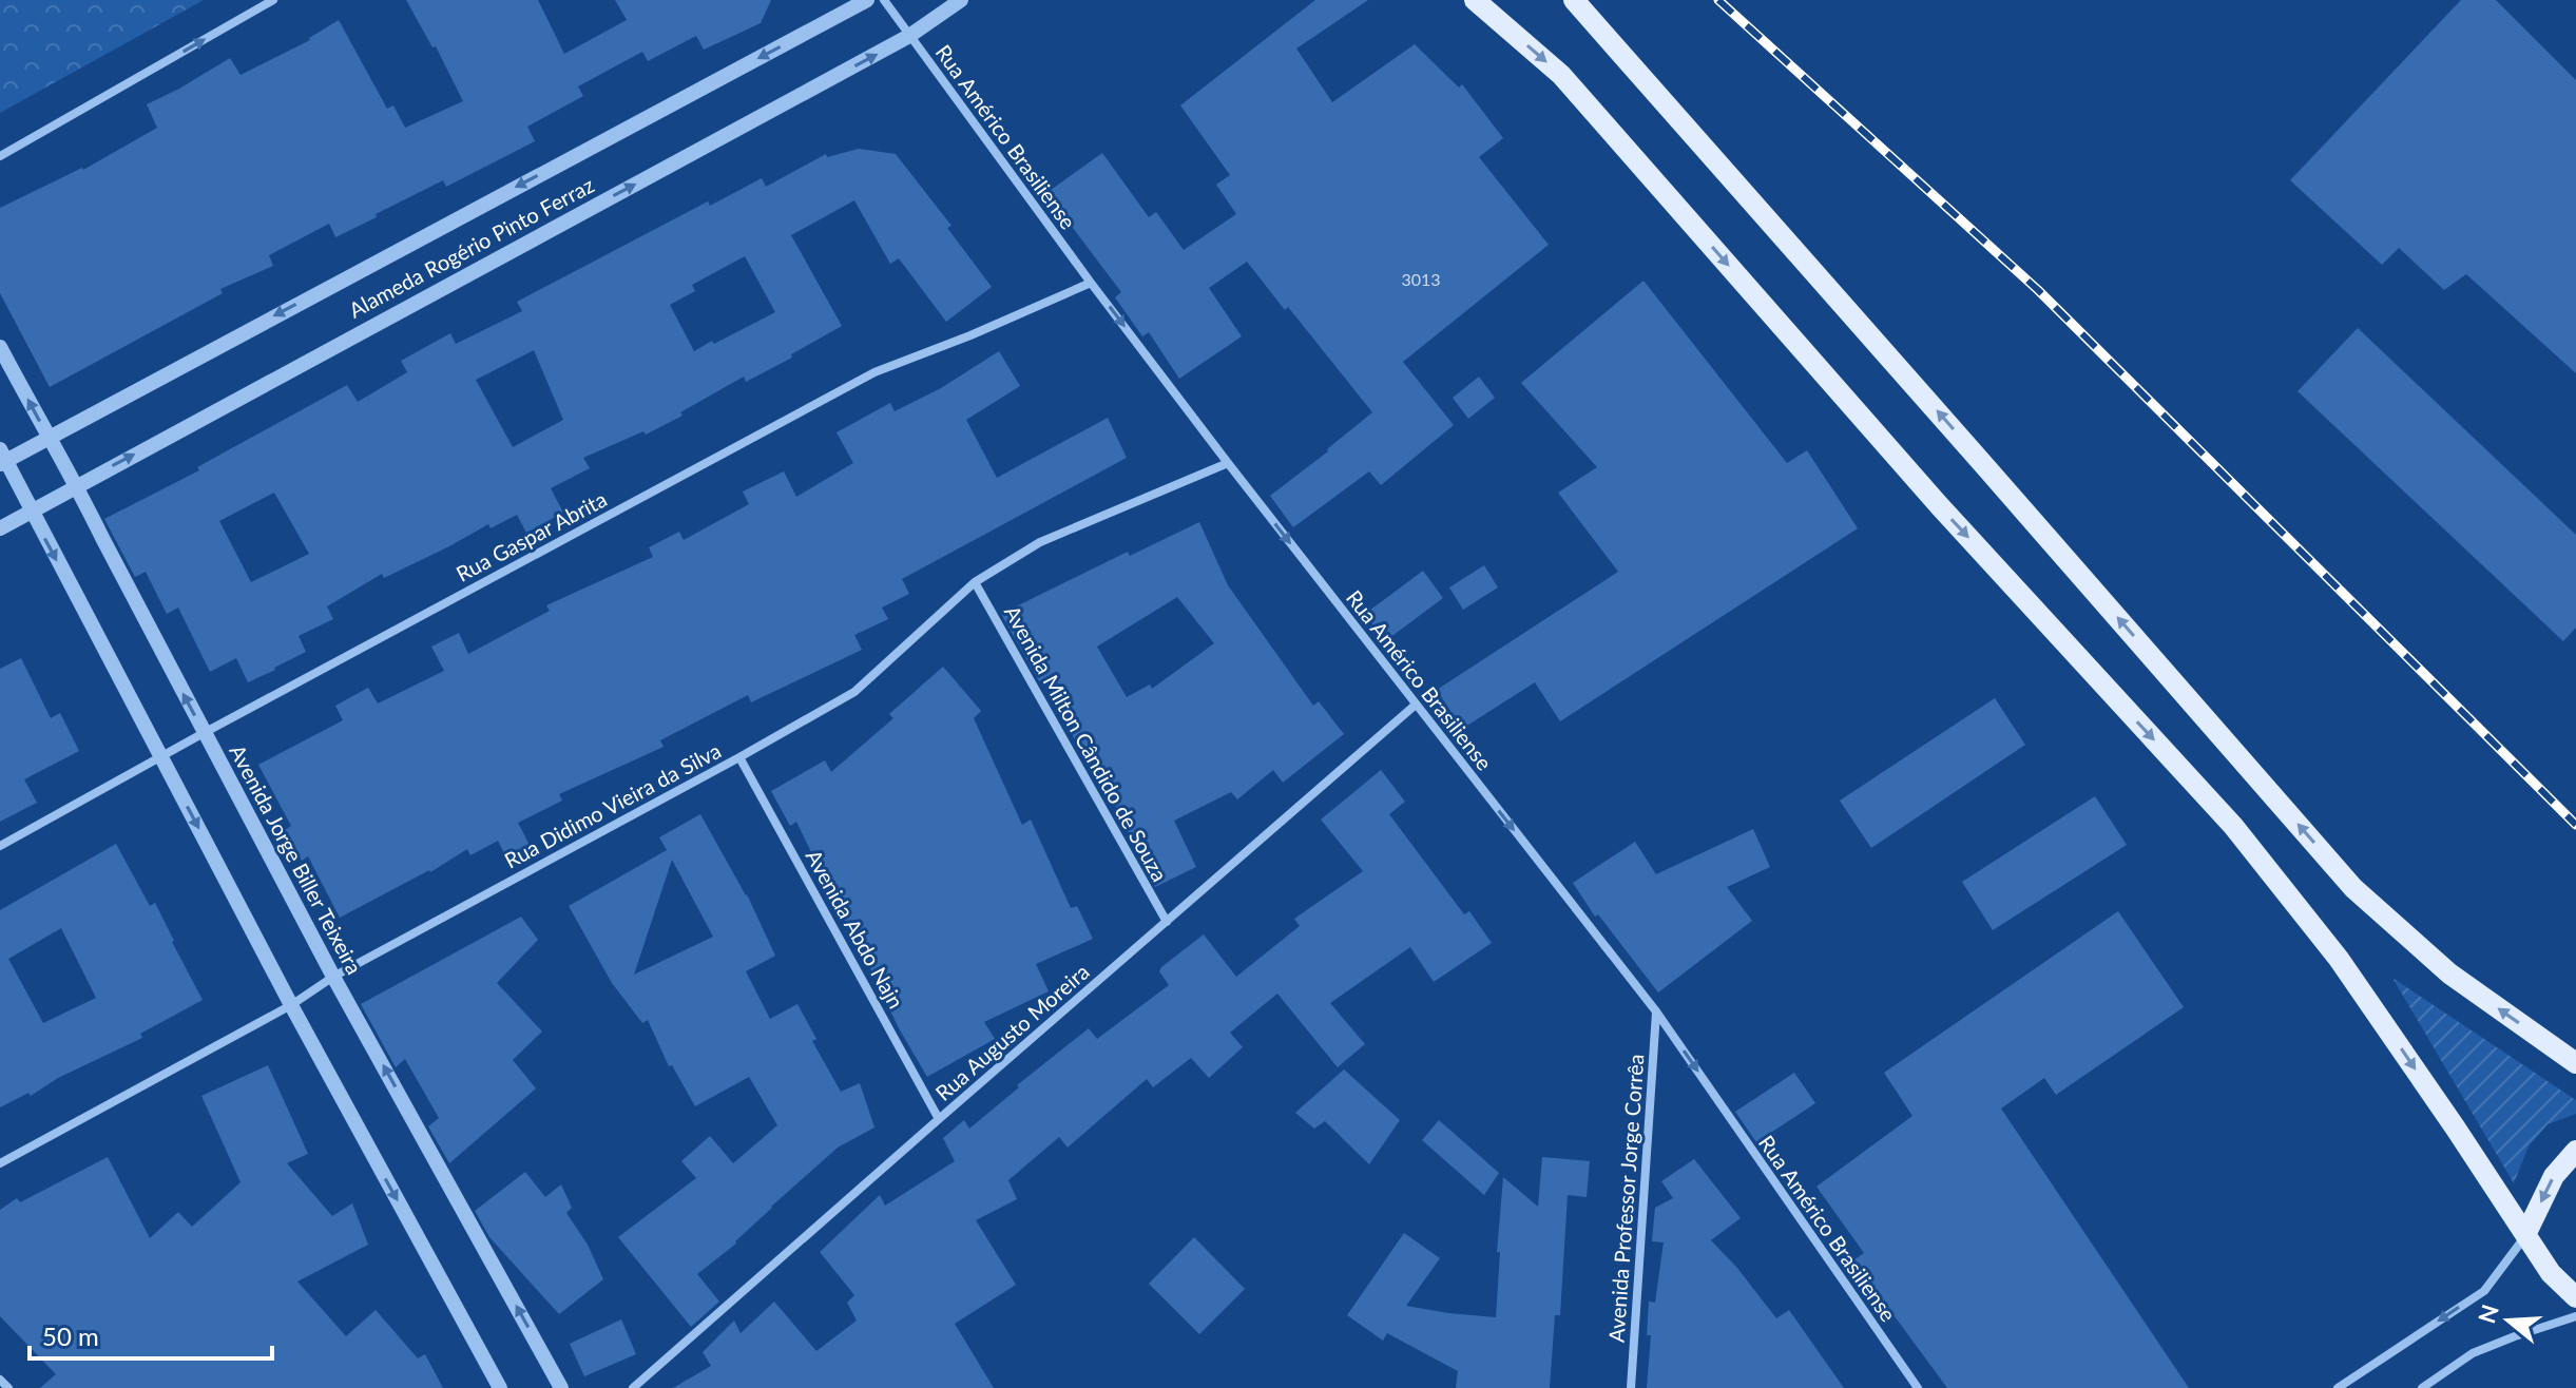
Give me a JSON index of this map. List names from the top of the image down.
{
  "streets": {
    "street": [
      "Rua Américo Brasiliense",
      "Alameda Rogério Pinto Ferraz",
      "Rua Gaspar Abrita",
      "Avenida Milton Cândido de Souza",
      "Rua Didimo Vieira da Silva",
      "Avenida Jorge Biller Teixeira",
      "Avenida Abdo Najn",
      "Rua Augusto Moreira",
      "Avenida Professor Jorge Corrêa"
    ]
  },
  "crossings": [
    ["Rua Américo Brasiliense", "Alameda Rogério Pinto Ferraz"],
    ["Rua Américo Brasiliense", "Rua Gaspar Abrita"],
    ["Rua Américo Brasiliense", "Rua Didimo Vieira da Silva"],
    ["Rua Américo Brasiliense", "Rua Augusto Moreira"],
    ["Rua Américo Brasiliense", "Avenida Professor Jorge Corrêa"],
    ["Alameda Rogério Pinto Ferraz", "Avenida Jorge Biller Teixeira"],
    ["Rua Gaspar Abrita", "Avenida Jorge Biller Teixeira"],
    ["Avenida Milton Cândido de Souza", "Rua Didimo Vieira da Silva"],
    ["Avenida Milton Cândido de Souza", "Rua Augusto Moreira"],
    ["Rua Didimo Vieira da Silva", "Avenida Jorge Biller Teixeira"],
    ["Rua Didimo Vieira da Silva", "Avenida Abdo Najn"],
    ["Avenida Abdo Najn", "Rua Augusto Moreira"]
  ],
  "one_way": ["Rua Américo Brasiliense"],
  "house_numbers": ["3013"],
  "scale_bar": "50 m",
  "north": "left"
}
